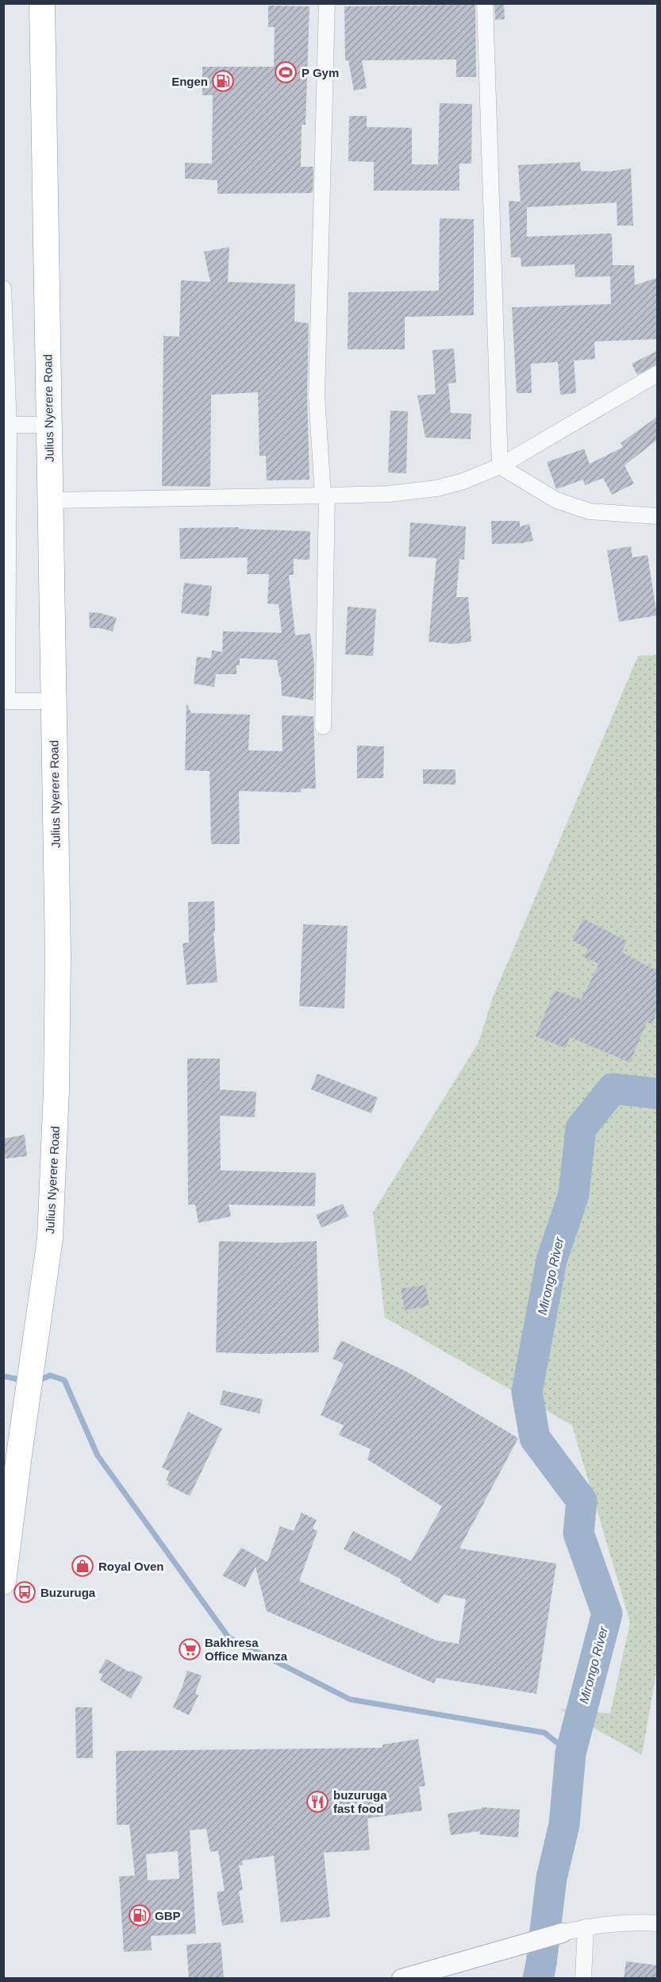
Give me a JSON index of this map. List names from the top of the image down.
{
  "streets": {
    "highway": ["Julius Nyerere Road"]
  },
  "water": ["Mirongo River"],
  "places": {
    "sports": ["P Gym"],
    "fuel station": ["Engen", "GBP"],
    "shop": ["Royal Oven"],
    "bus stop": ["Buzuruga"],
    "supermarket": ["Bakhresa Office Mwanza"],
    "restaurant": ["buzuruga fast food"]
  }
}
